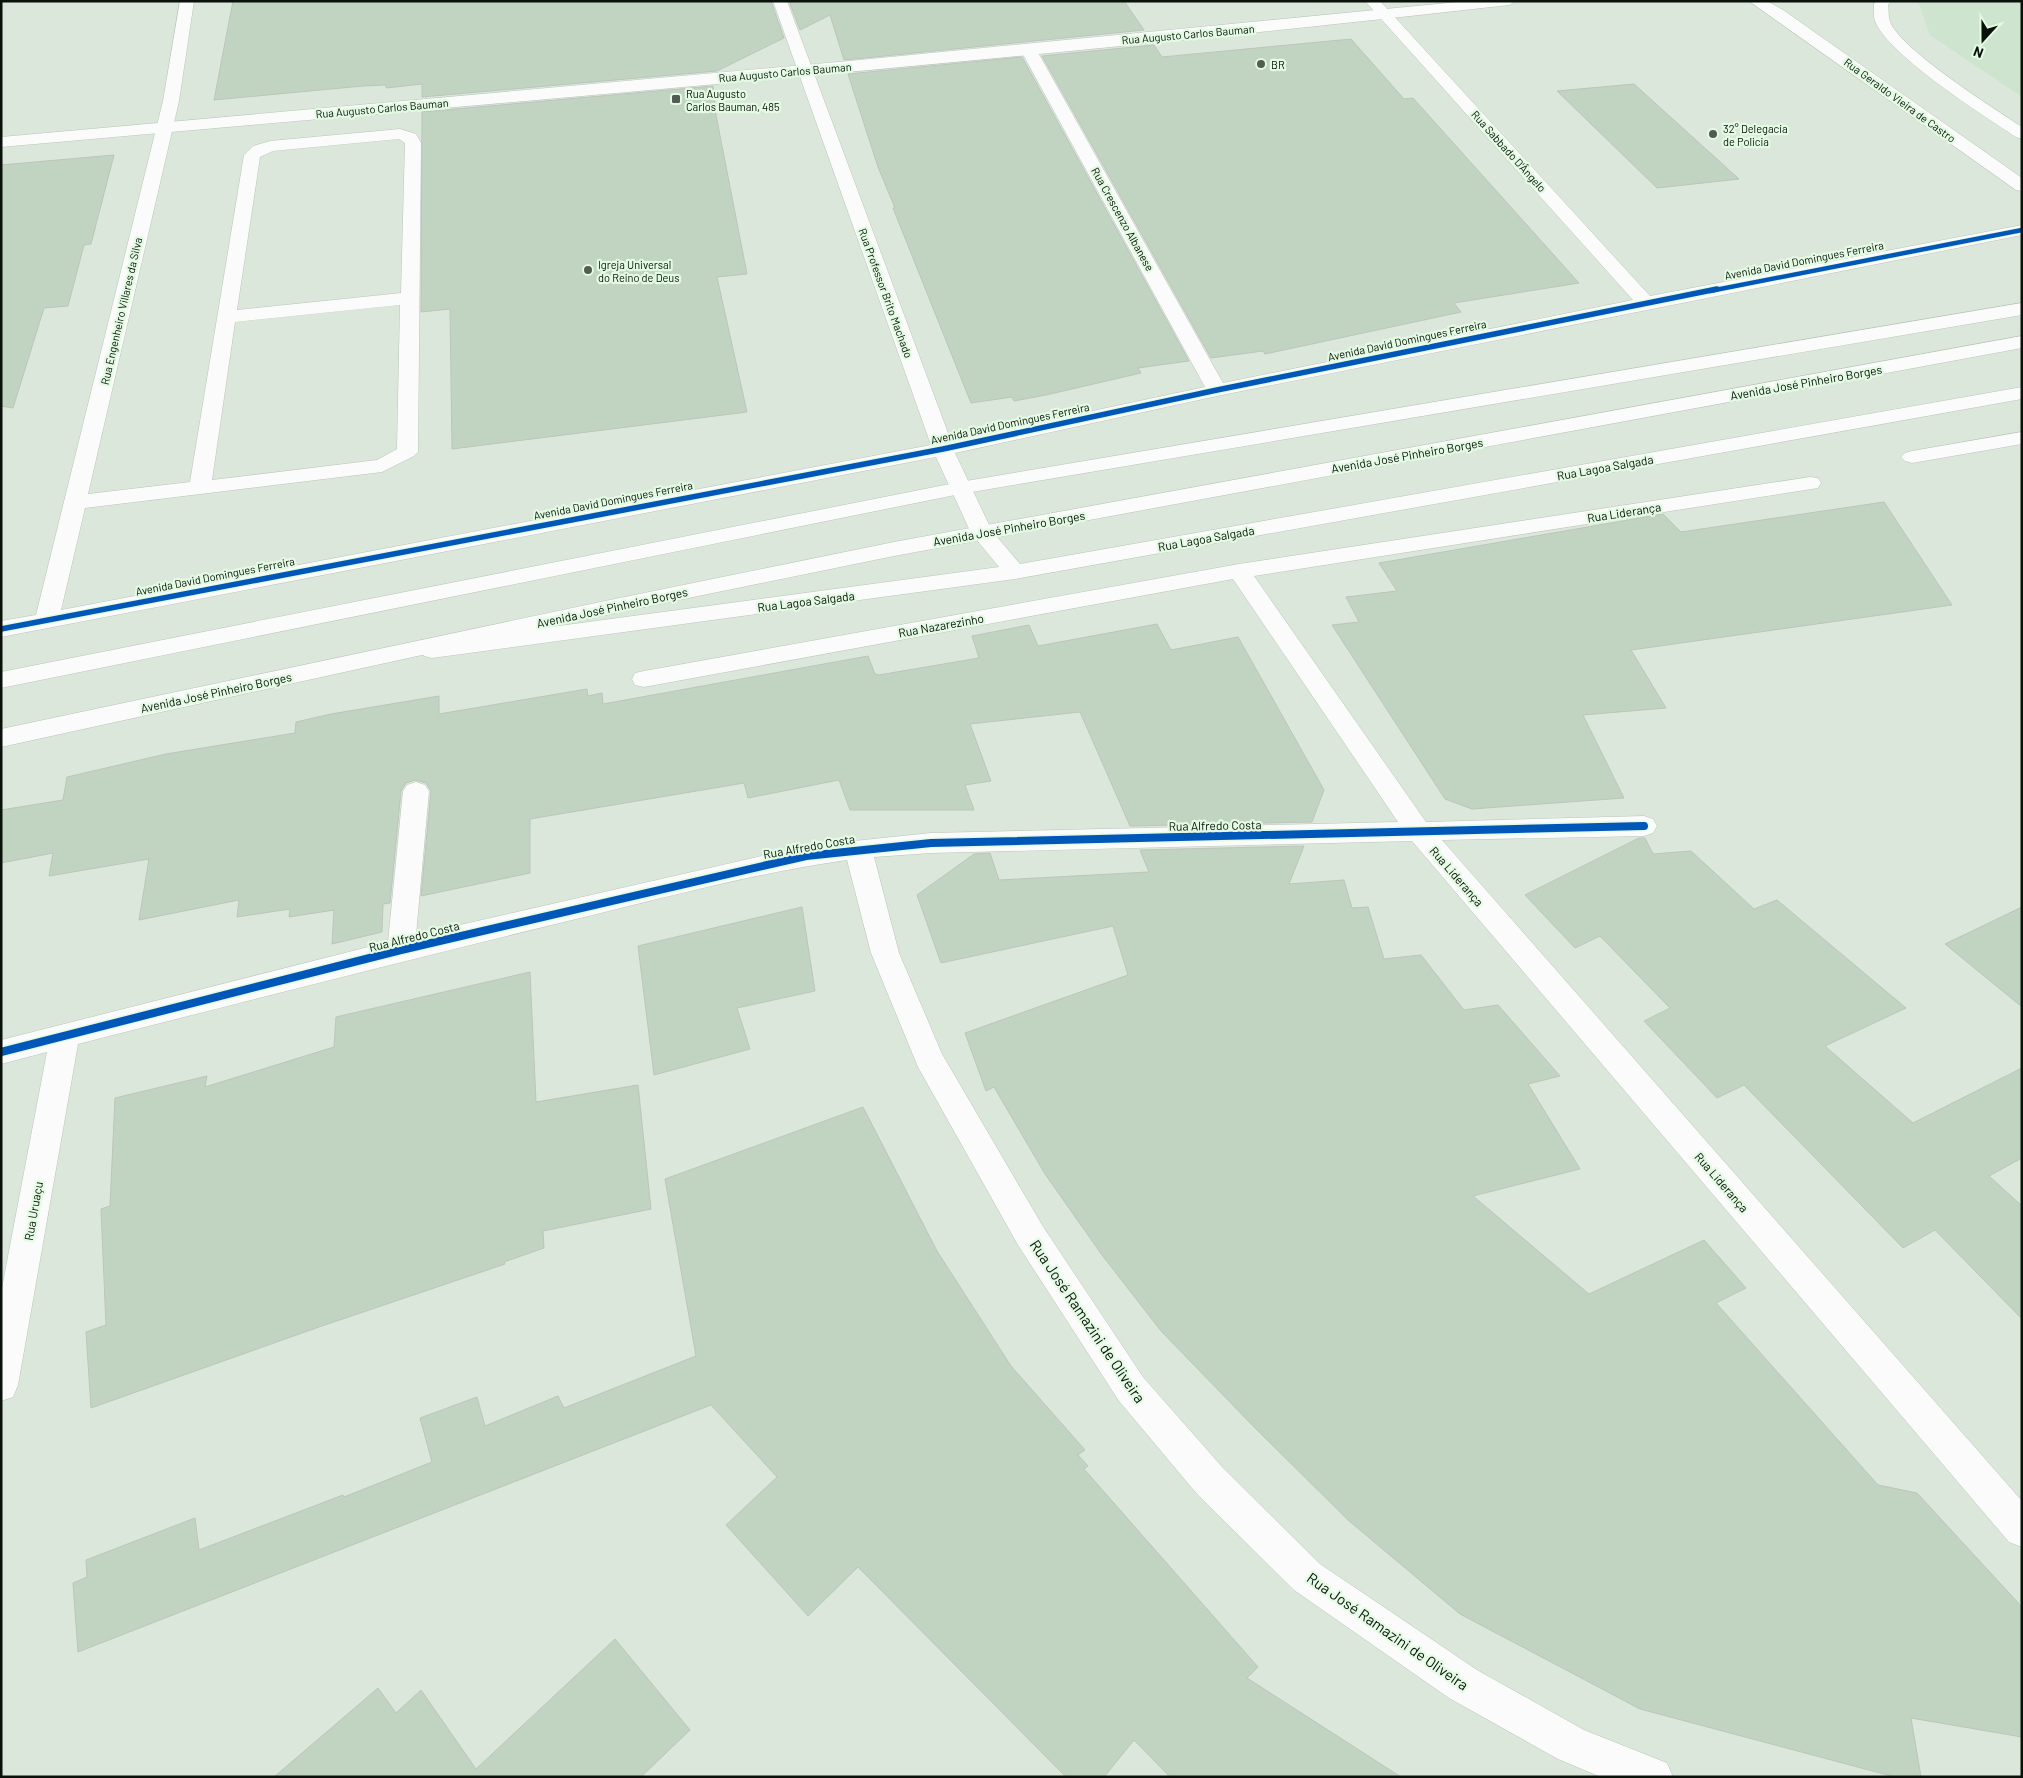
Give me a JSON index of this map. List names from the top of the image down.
{
  "streets": {
    "main road": [
      "Rua Augusto Carlos Bauman",
      "Rua Geraldo Vieira de Castro",
      "Rua Sabbado D'Ângelo",
      "Rua Crescenzo Albanese",
      "Avenida David Domingues Ferreira",
      "Rua Professor Brito Machado",
      "Rua Engenheiro Villares da Silva",
      "Avenida José Pinheiro Borges",
      "Rua Lagoa Salgada",
      "Rua Liderança",
      "Rua Nazarezinho",
      "Rua Alfredo Costa",
      "Rua Uruaçu",
      "Rua José Ramazini de Oliveira"
    ]
  },
  "crossings": [
    ["Rua Augusto Carlos Bauman", "Rua Sabbado D'Ângelo"],
    ["Rua Augusto Carlos Bauman", "Rua Crescenzo Albanese"],
    ["Rua Augusto Carlos Bauman", "Rua Professor Brito Machado"],
    ["Rua Augusto Carlos Bauman", "Rua Engenheiro Villares da Silva"],
    ["Rua Sabbado D'Ângelo", "Avenida David Domingues Ferreira"],
    ["Rua Crescenzo Albanese", "Avenida David Domingues Ferreira"],
    ["Avenida David Domingues Ferreira", "Rua Professor Brito Machado"],
    ["Avenida David Domingues Ferreira", "Rua Engenheiro Villares da Silva"],
    ["Rua Professor Brito Machado", "Avenida José Pinheiro Borges"],
    ["Rua Professor Brito Machado", "Rua Lagoa Salgada"],
    ["Avenida José Pinheiro Borges", "Rua Lagoa Salgada"],
    ["Rua Liderança", "Rua Nazarezinho"],
    ["Rua Liderança", "Rua Alfredo Costa"],
    ["Rua Alfredo Costa", "Rua Uruaçu"],
    ["Rua Alfredo Costa", "Rua José Ramazini de Oliveira"]
  ],
  "places": {
    "other": ["BR", "32° Delegacia de Policia", "Igreja Universal do Reino de Deus"],
    "transit": ["Rua Augusto Carlos Bauman, 485"]
  },
  "north": "bottom"
}
